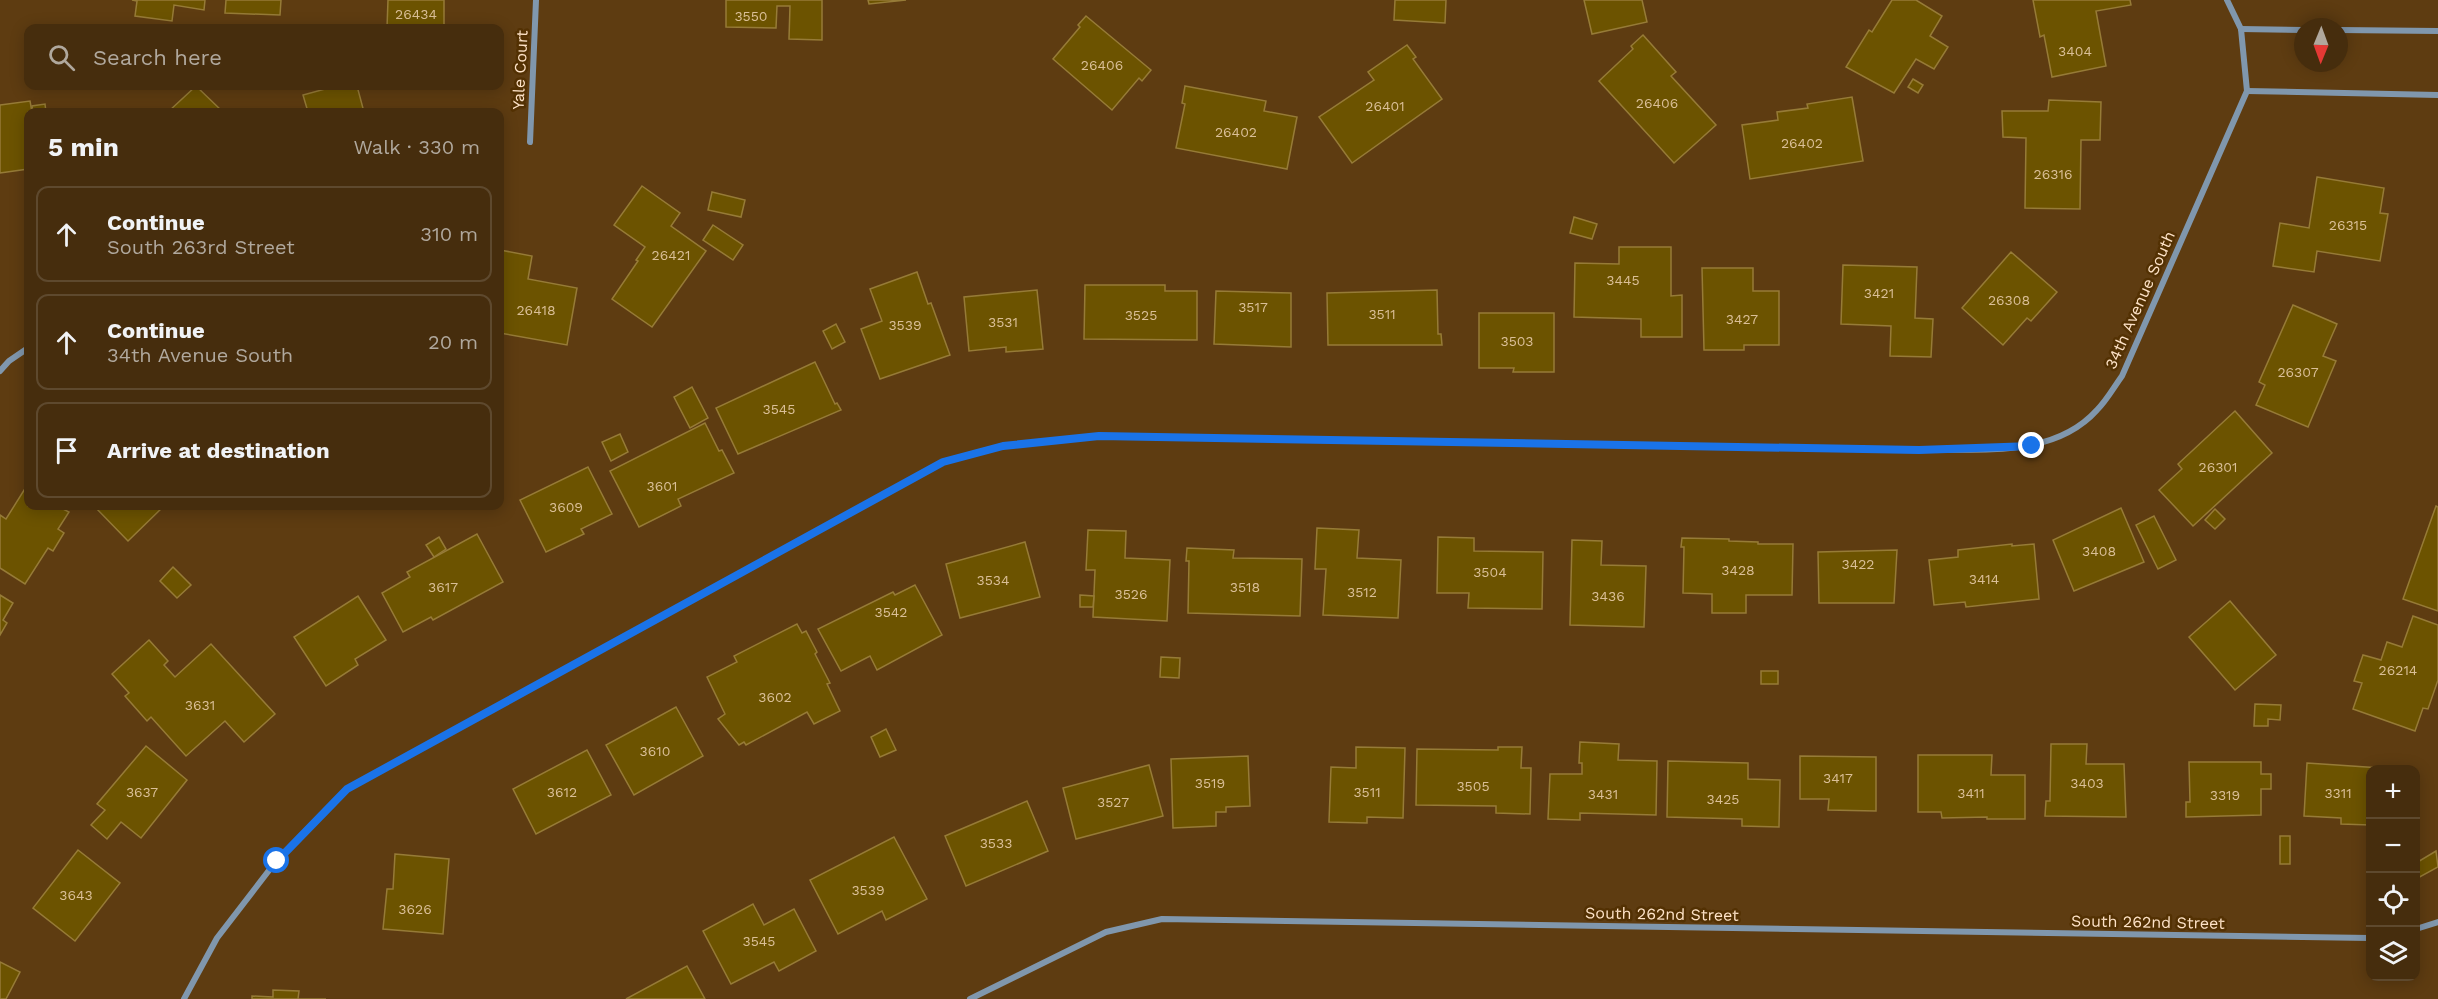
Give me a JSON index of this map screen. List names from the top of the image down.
{
  "streets": {
    "street": ["Yale Court", "34th Avenue South", "South 262nd Street"]
  },
  "house_numbers": [
    "26434",
    "3550",
    "3404",
    "26406",
    "26406",
    "26401",
    "26402",
    "26402",
    "26316",
    "26315",
    "26421",
    "3445",
    "3421",
    "26308",
    "3517",
    "26418",
    "3511",
    "3525",
    "3427",
    "3531",
    "3539",
    "3503",
    "26307",
    "3545",
    "26301",
    "3601",
    "3609",
    "3408",
    "3422",
    "3428",
    "3504",
    "3414",
    "3534",
    "3617",
    "3518",
    "3512",
    "3526",
    "3436",
    "3542",
    "26214",
    "3602",
    "3631",
    "3610",
    "3417",
    "3519",
    "3403",
    "3505",
    "3637",
    "3612",
    "3511",
    "3411",
    "3311",
    "3431",
    "3319",
    "3425",
    "3527",
    "3533",
    "3539",
    "3643",
    "3626",
    "3545"
  ],
  "north": "bottom",
  "page": {
    "search": "Search here",
    "heading": ["5 min", "Walk · 330 m"],
    "list": [
      ["Continue", "South 263rd Street", "310 m"],
      ["Continue", "34th Avenue South", "20 m"],
      "Arrive at destination"
    ],
    "map_buttons": ["+", "−"]
  }
}
